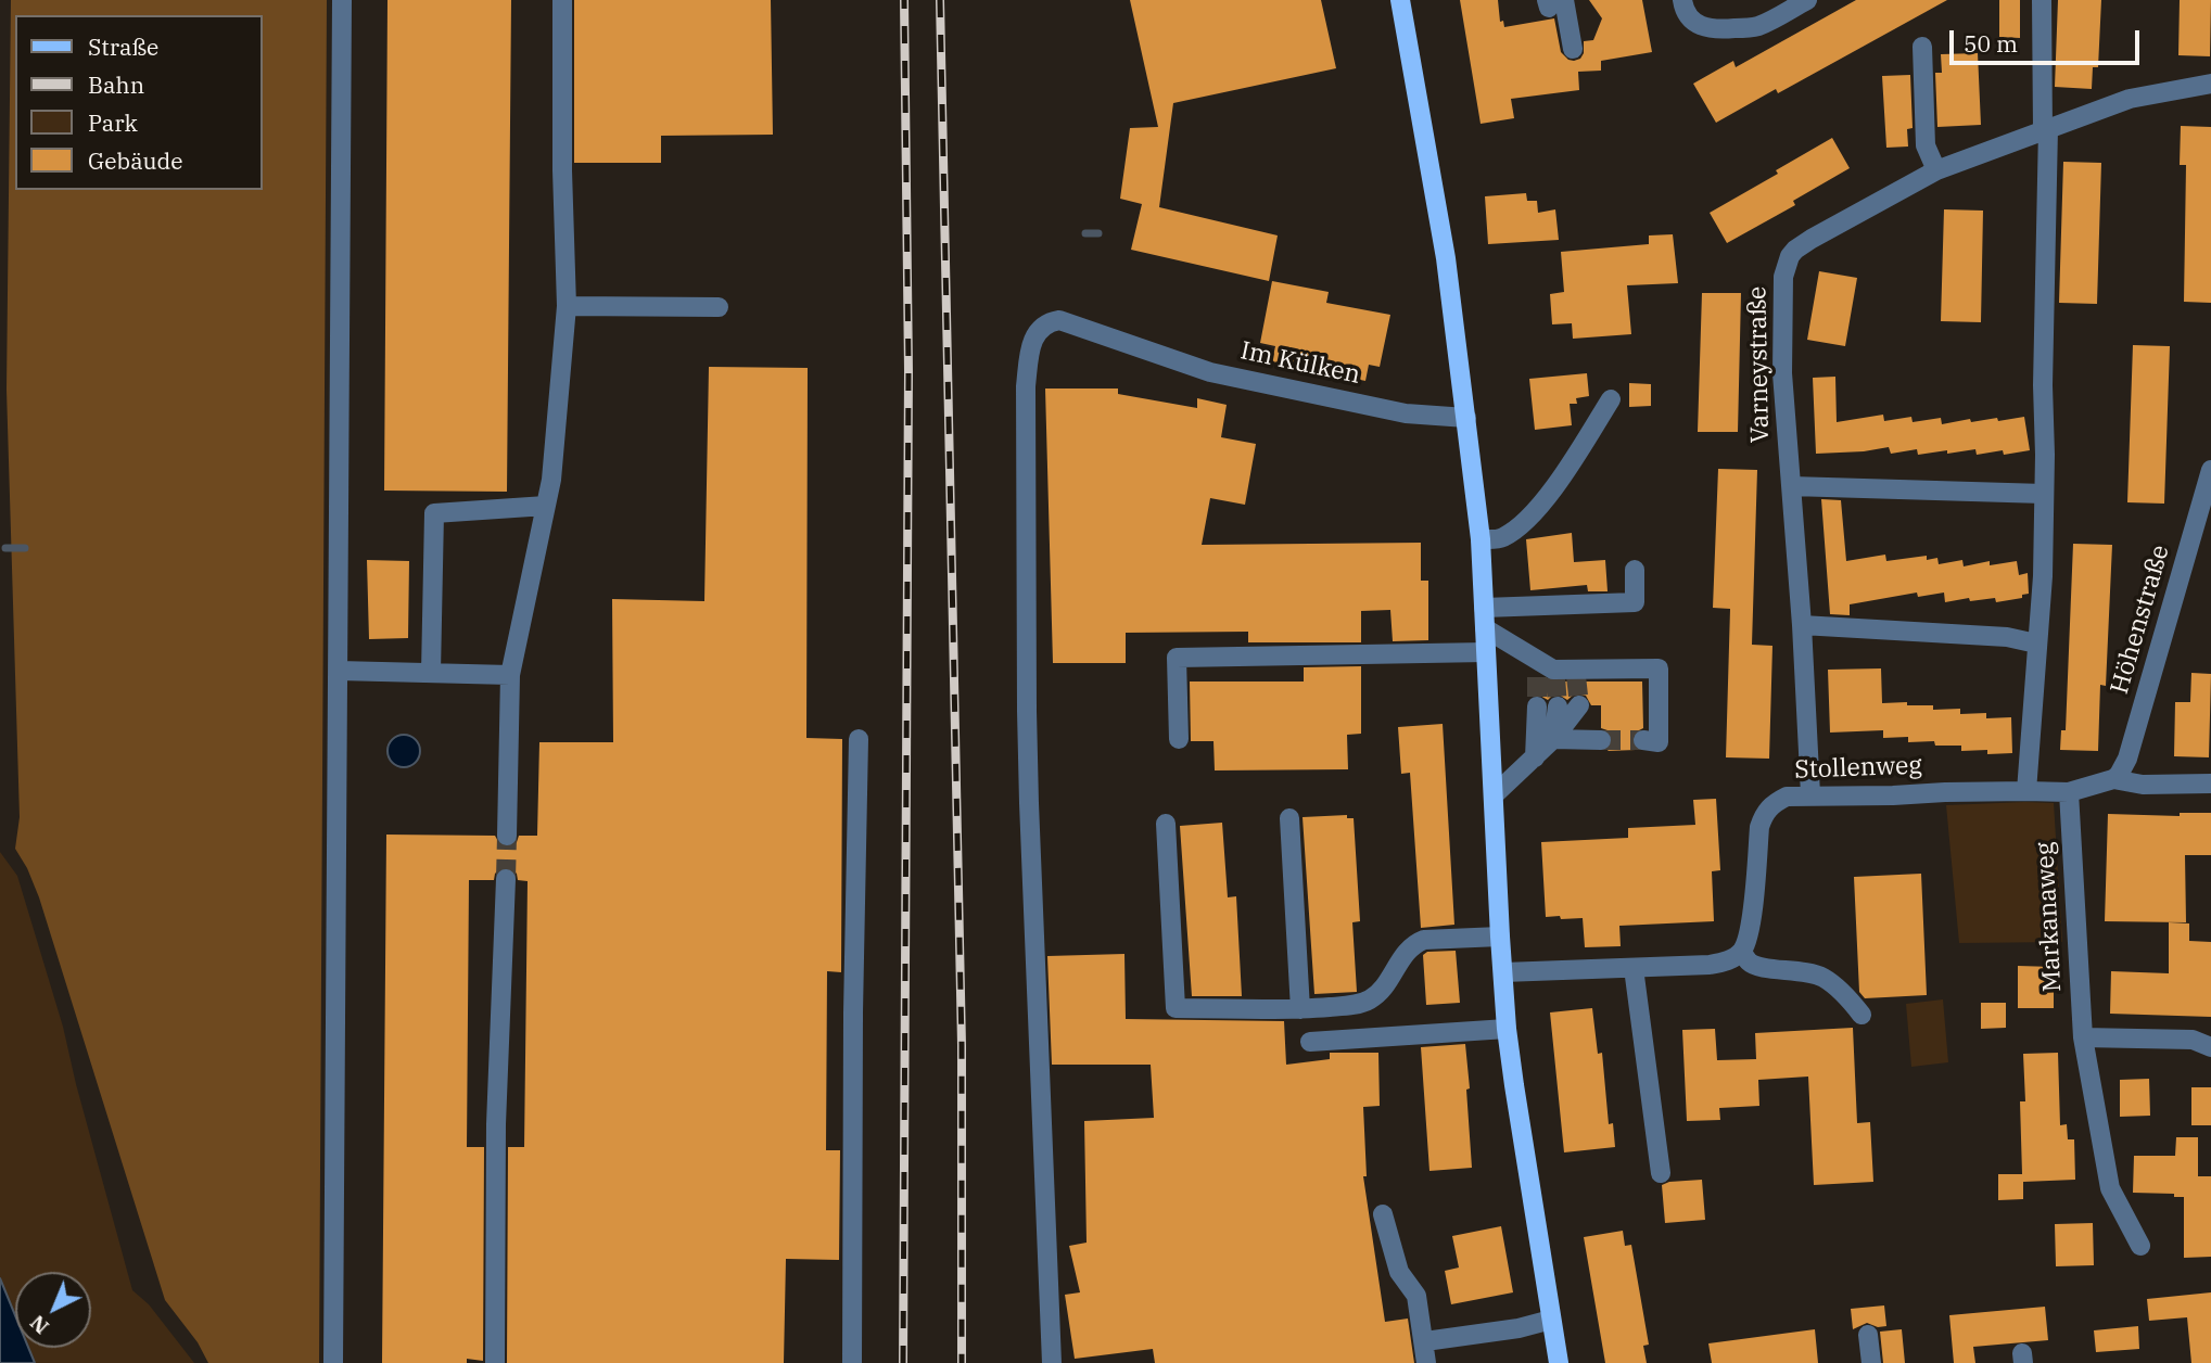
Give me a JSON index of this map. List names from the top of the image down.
{
  "streets": {
    "street": [
      "Im Külken",
      "Varneystraße",
      "Höhenstraße",
      "Stollenweg",
      "Markanaweg"
    ]
  },
  "crossings": [
    ["Varneystraße", "Stollenweg"],
    ["Höhenstraße", "Stollenweg"],
    ["Stollenweg", "Markanaweg"]
  ],
  "legend": [
    "Straße",
    "Bahn",
    "Park",
    "Gebäude"
  ],
  "scale_bar": "50 m",
  "north": "bottom left"
}
